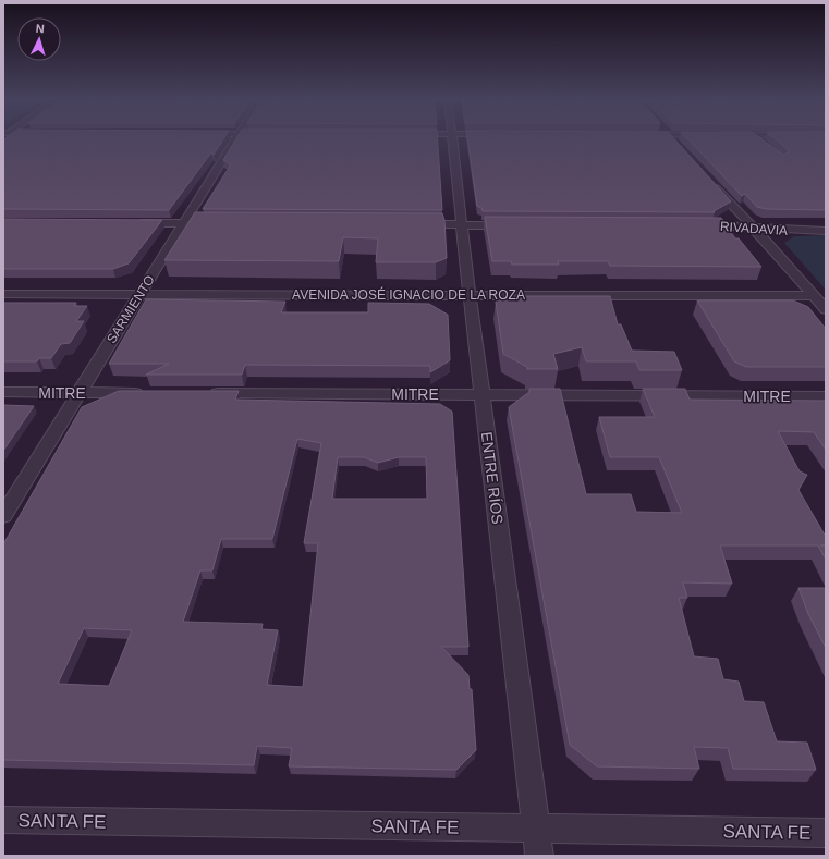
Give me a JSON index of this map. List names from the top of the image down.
{
  "streets": {
    "street": [
      "RIVADAVIA",
      "AVENIDA JOSÉ IGNACIO DE LA ROZA",
      "SARMIENTO",
      "MITRE",
      "ENTRE RÍOS",
      "SANTA FE"
    ]
  },
  "crossings": [
    ["AVENIDA JOSÉ IGNACIO DE LA ROZA", "SARMIENTO"],
    ["AVENIDA JOSÉ IGNACIO DE LA ROZA", "ENTRE RÍOS"],
    ["SARMIENTO", "MITRE"],
    ["MITRE", "ENTRE RÍOS"],
    ["ENTRE RÍOS", "SANTA FE"]
  ],
  "north": "top"
}
